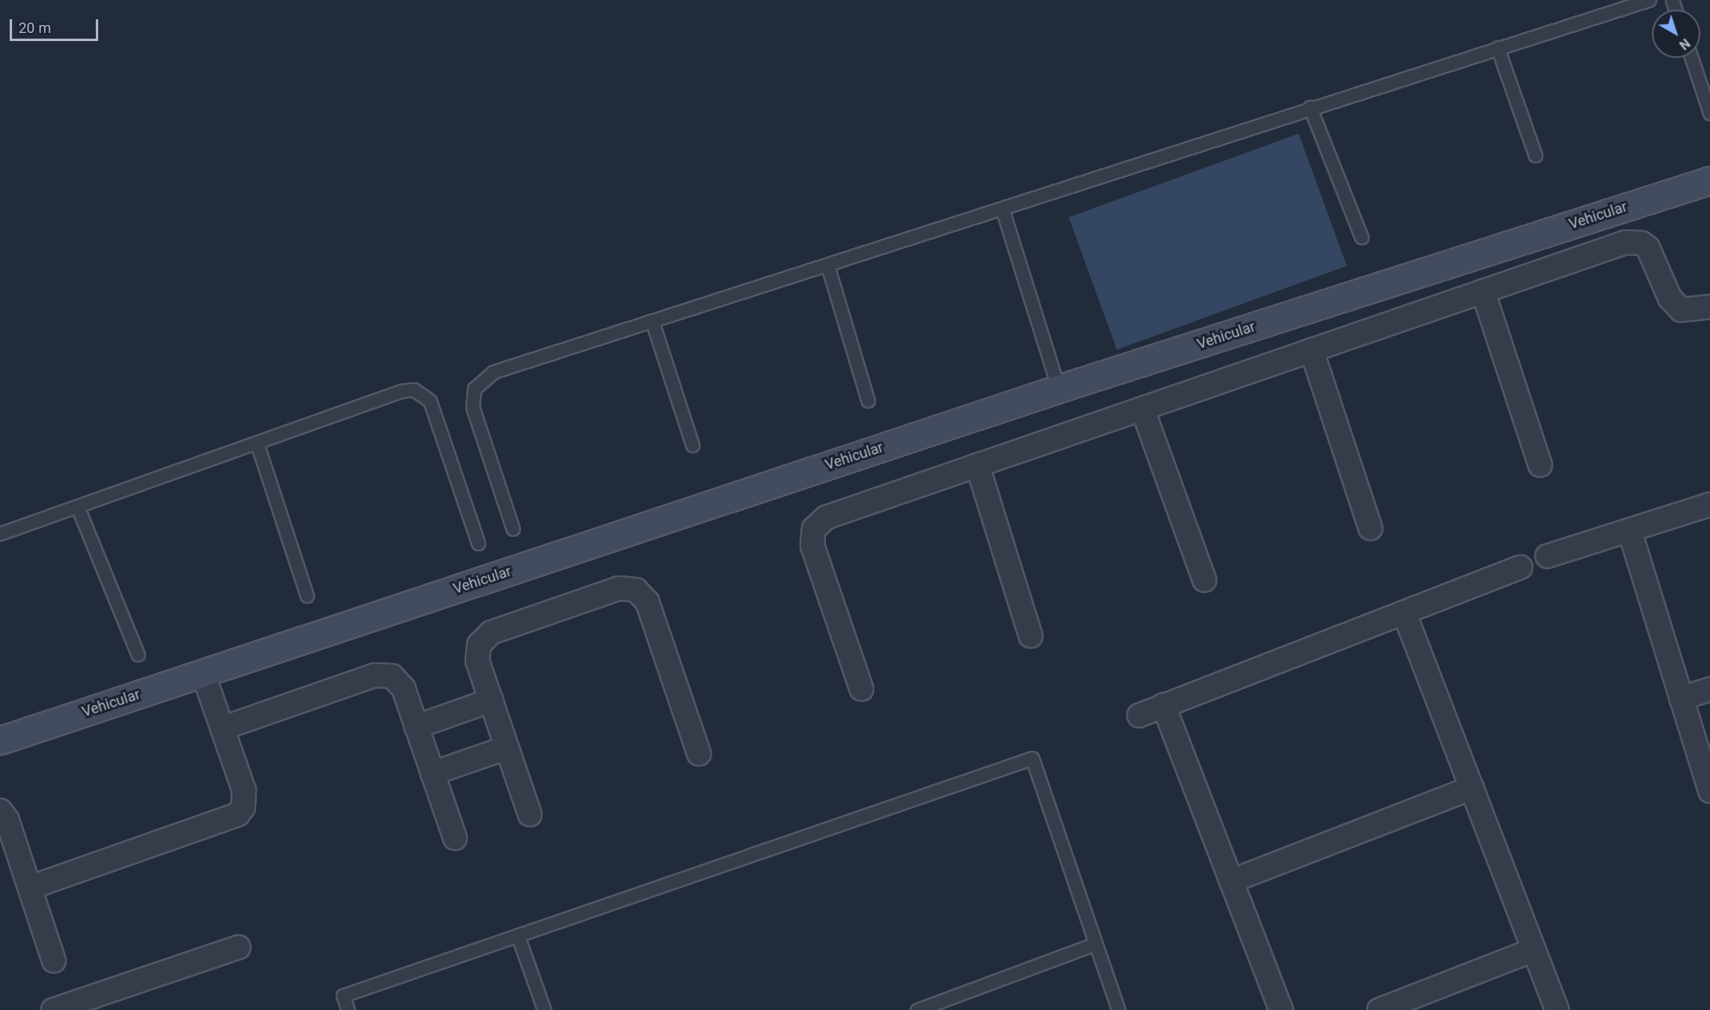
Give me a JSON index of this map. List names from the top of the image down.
{
  "streets": {
    "street": ["Vehicular"]
  },
  "scale_bar": "20 m",
  "north": "bottom right"
}
